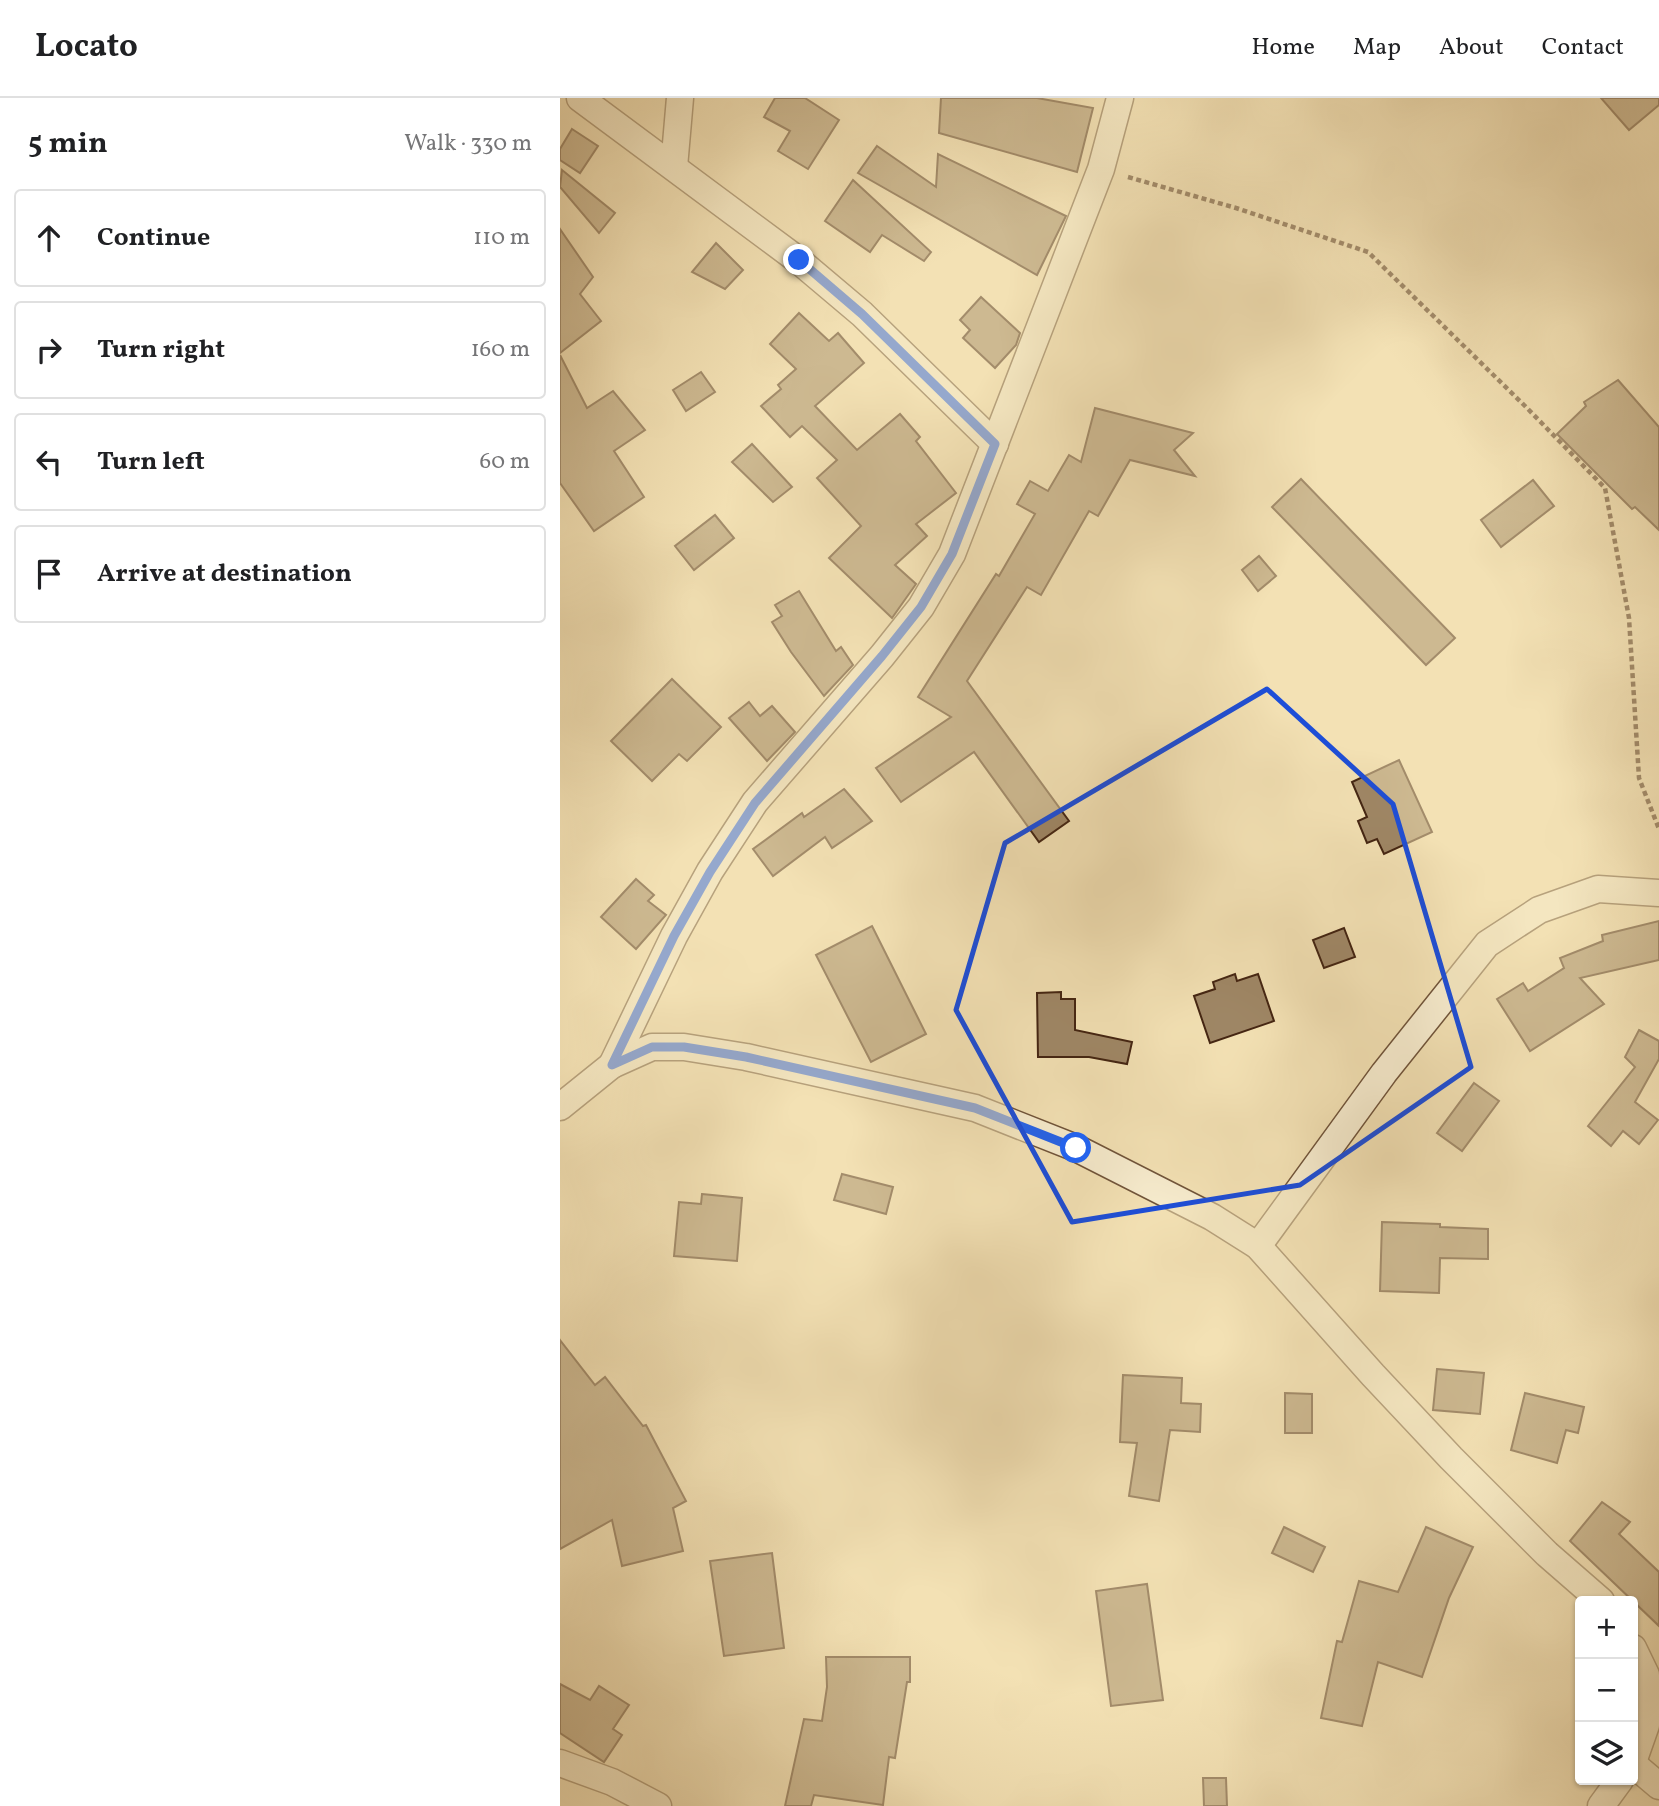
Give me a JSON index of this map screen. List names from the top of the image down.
{
  "page": {
    "header": "Locato",
    "nav": [
      "Home",
      "Map",
      "About",
      "Contact"
    ],
    "heading": ["5 min", "Walk · 330 m"],
    "list": [
      ["Continue", "110 m"],
      ["Turn right", "160 m"],
      ["Turn left", "60 m"],
      "Arrive at destination"
    ],
    "map_buttons": ["+", "−"]
  }
}
